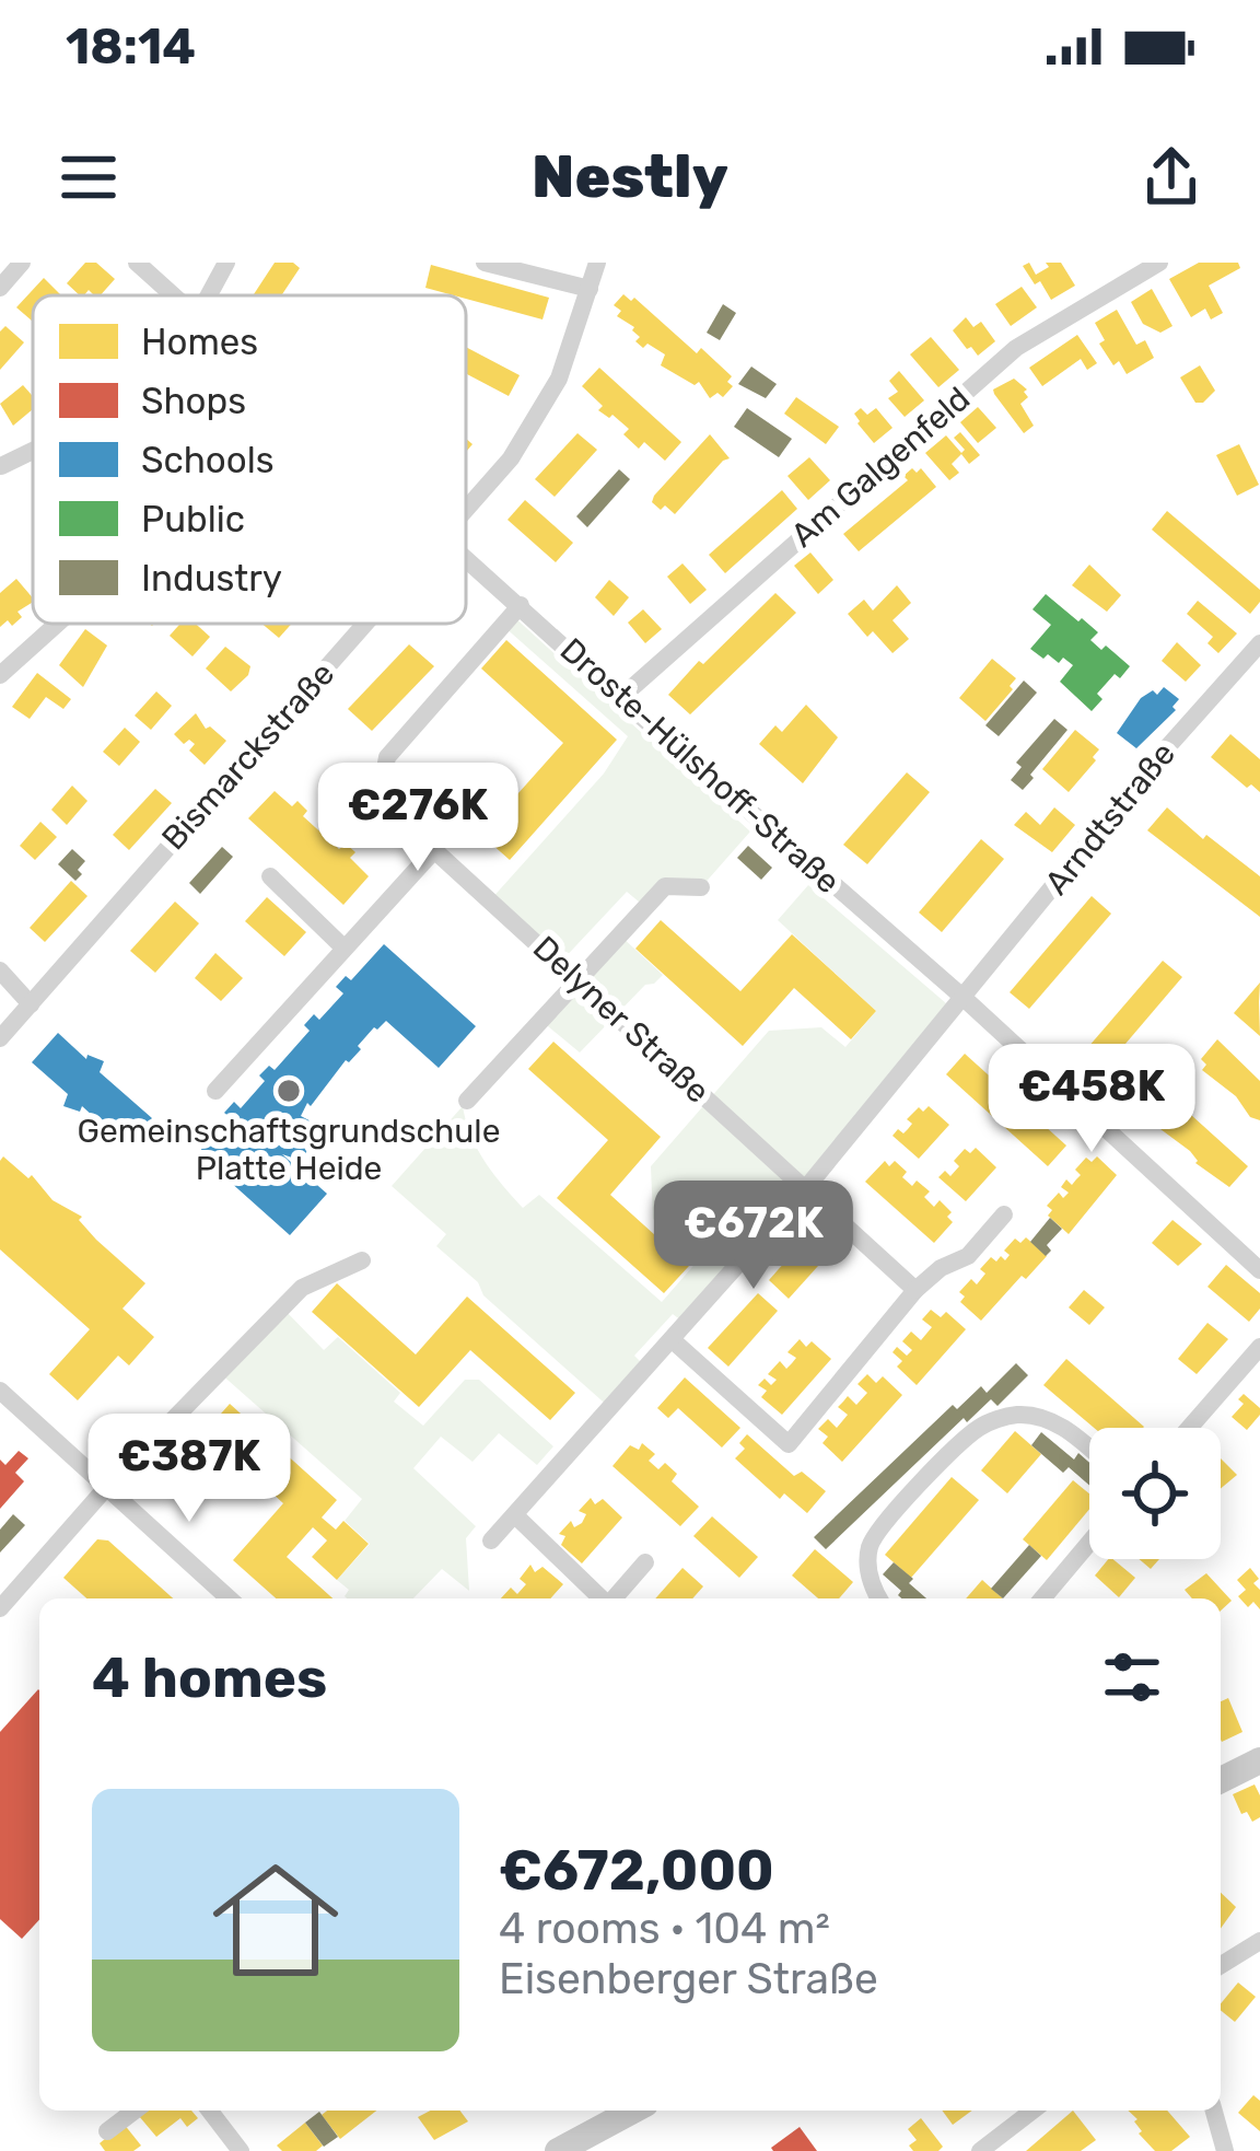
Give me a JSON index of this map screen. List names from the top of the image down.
{
  "streets": {
    "street": [
      "Am Galgenfeld",
      "Bismarckstraße",
      "Droste-Hülshoff-Straße",
      "Arndtstraße",
      "Delyner Straße"
    ]
  },
  "crossings": [
    ["Am Galgenfeld", "Droste-Hülshoff-Straße"],
    ["Droste-Hülshoff-Straße", "Arndtstraße"],
    ["Droste-Hülshoff-Straße", "Delyner Straße"],
    ["Arndtstraße", "Delyner Straße"]
  ],
  "places": ["Gemeinschaftsgrundschule Platte Heide"],
  "legend": [
    "Homes",
    "Shops",
    "Schools",
    "Public",
    "Industry"
  ],
  "page": {
    "status": "18:14",
    "header": "Nestly",
    "price": [
      "€276K",
      "€458K",
      "€672K",
      "€387K"
    ],
    "heading": "4 homes",
    "list": [
      {
        "name": "€672,000",
        "note": "4 rooms · 104 m² · Eisenberger Straße"
      }
    ]
  }
}
